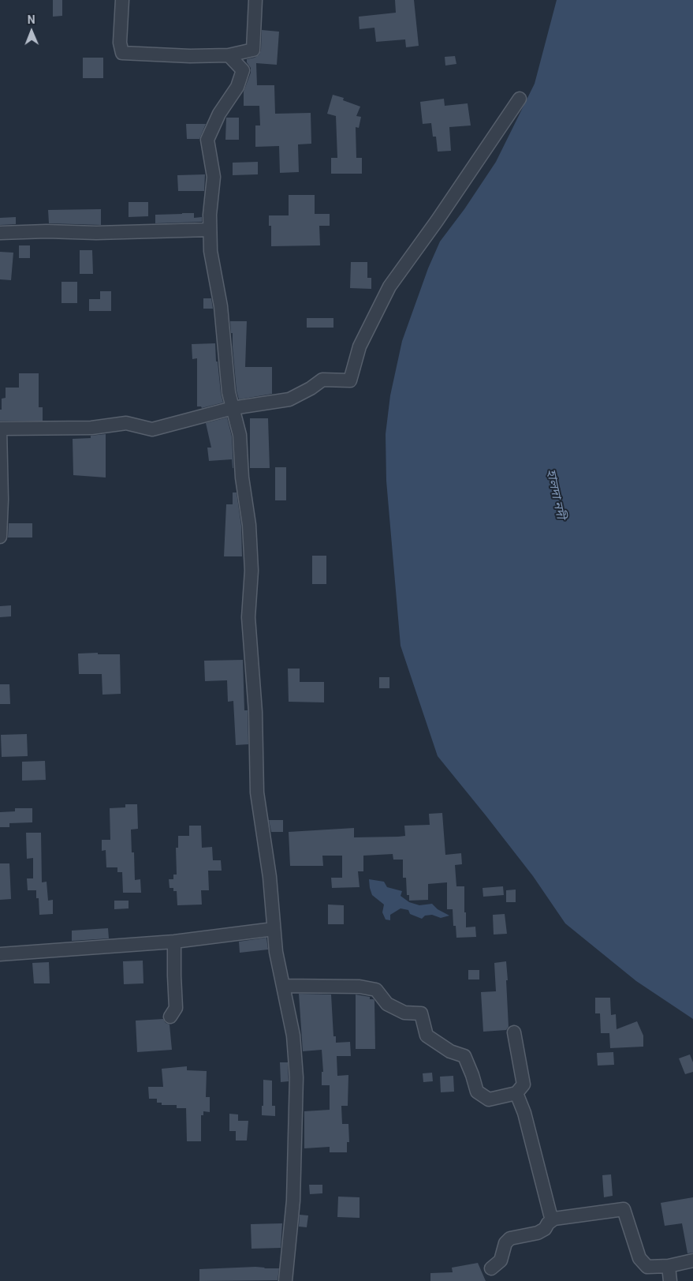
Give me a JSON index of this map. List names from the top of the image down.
{
  "water": ["হালদা নদী"],
  "north": "top"
}
